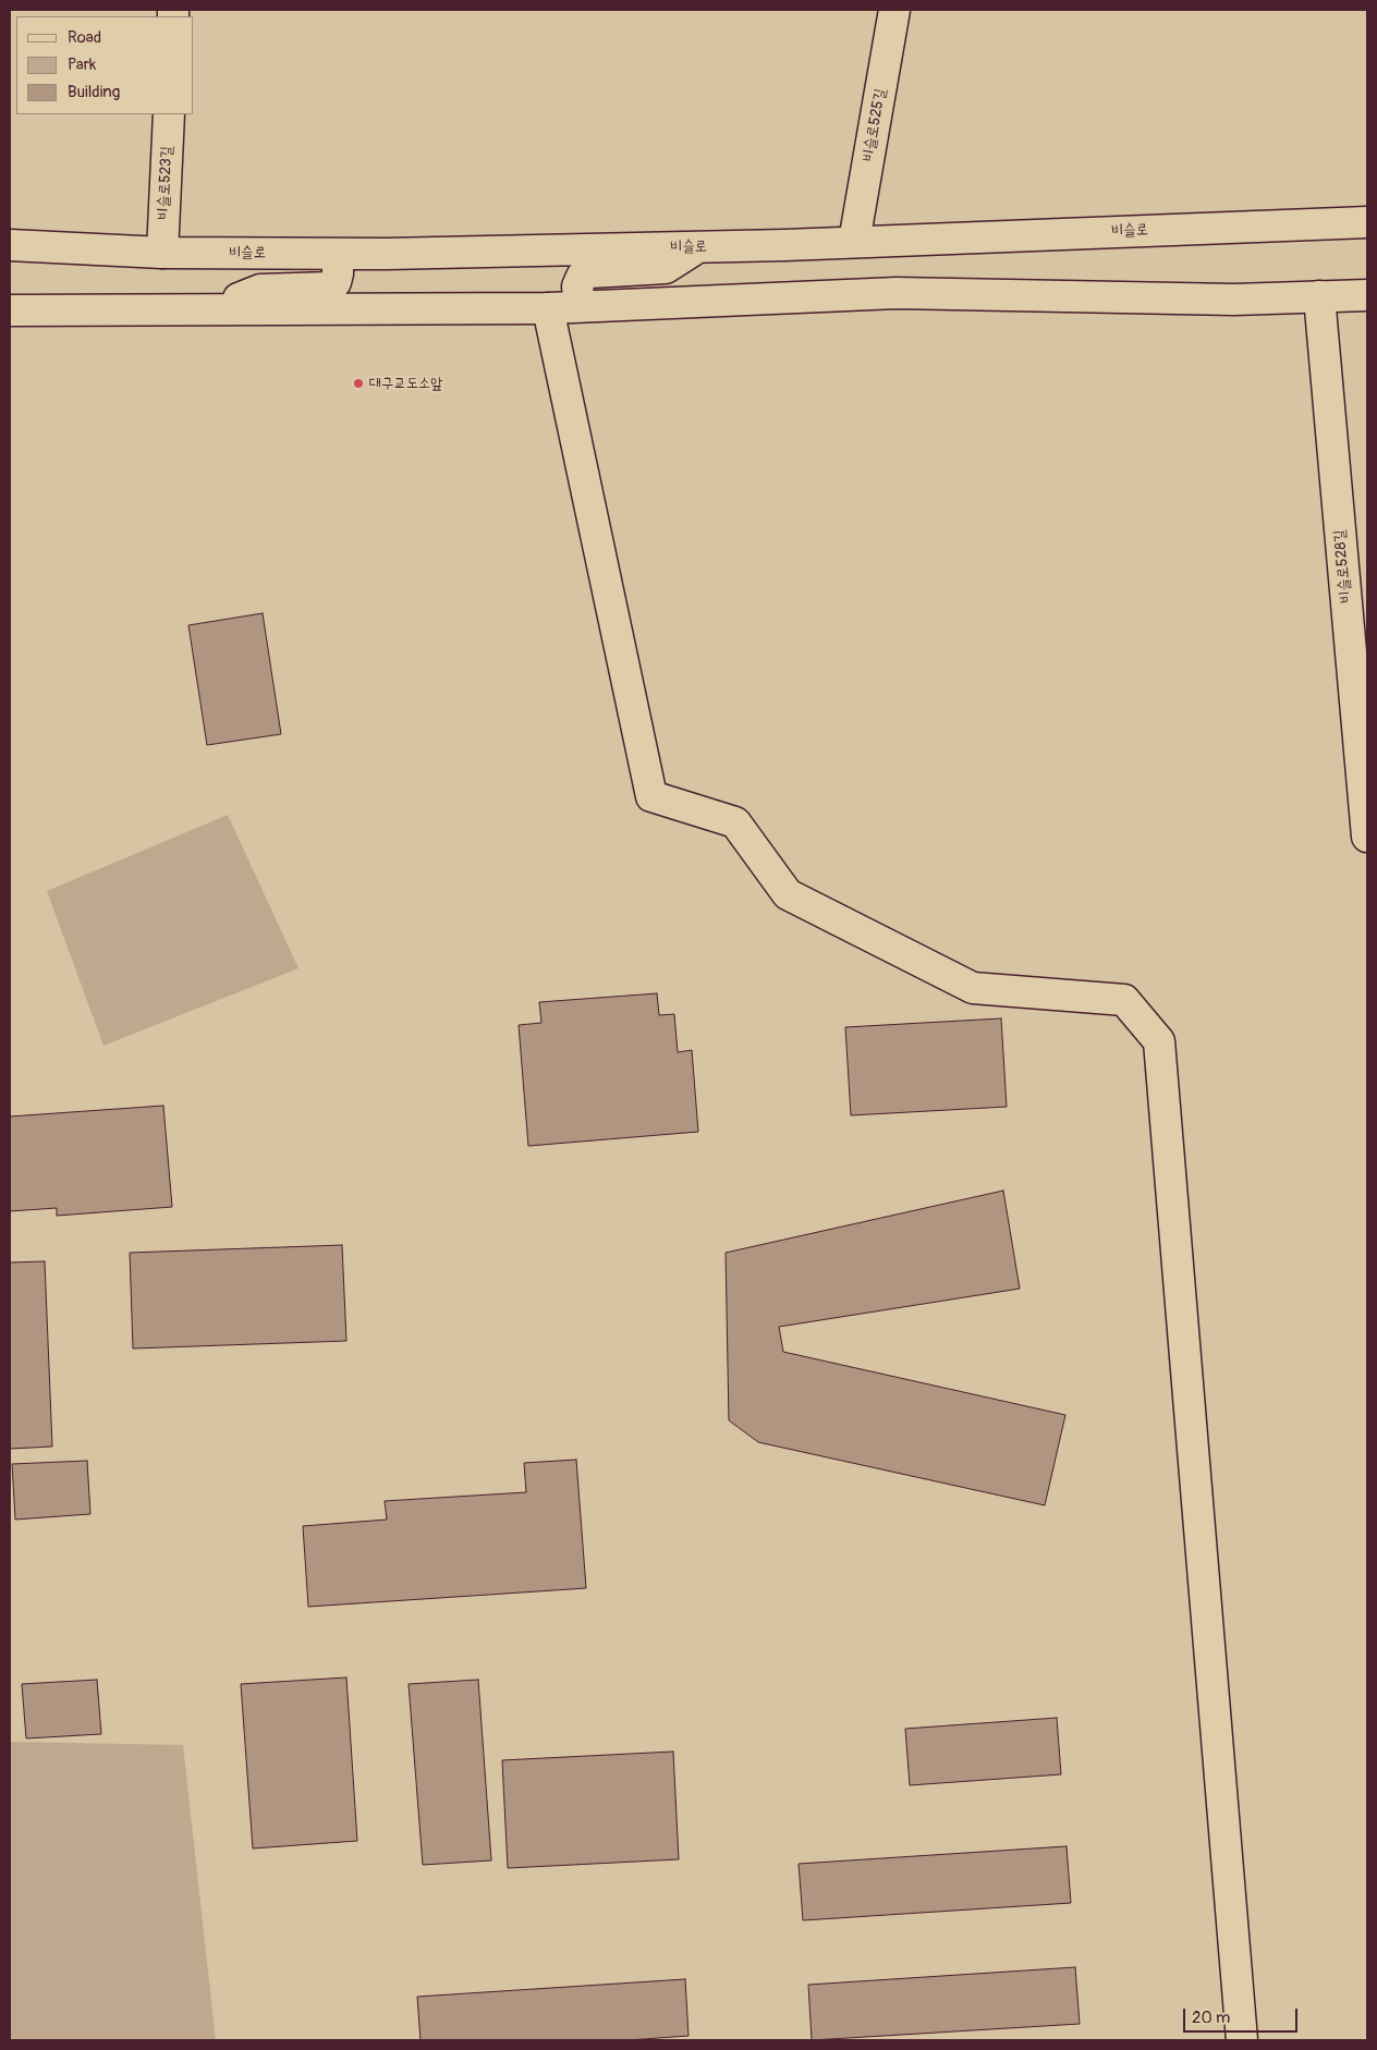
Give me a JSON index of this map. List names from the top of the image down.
{
  "streets": {
    "main road": [
      "비슬로525길",
      "비슬로523길",
      "비슬로",
      "비슬로528길"
    ]
  },
  "crossings": [
    ["비슬로525길", "비슬로"],
    ["비슬로523길", "비슬로"]
  ],
  "places": ["대구교도소앞"],
  "legend": ["Road", "Park", "Building"],
  "scale_bar": "20 m"
}
